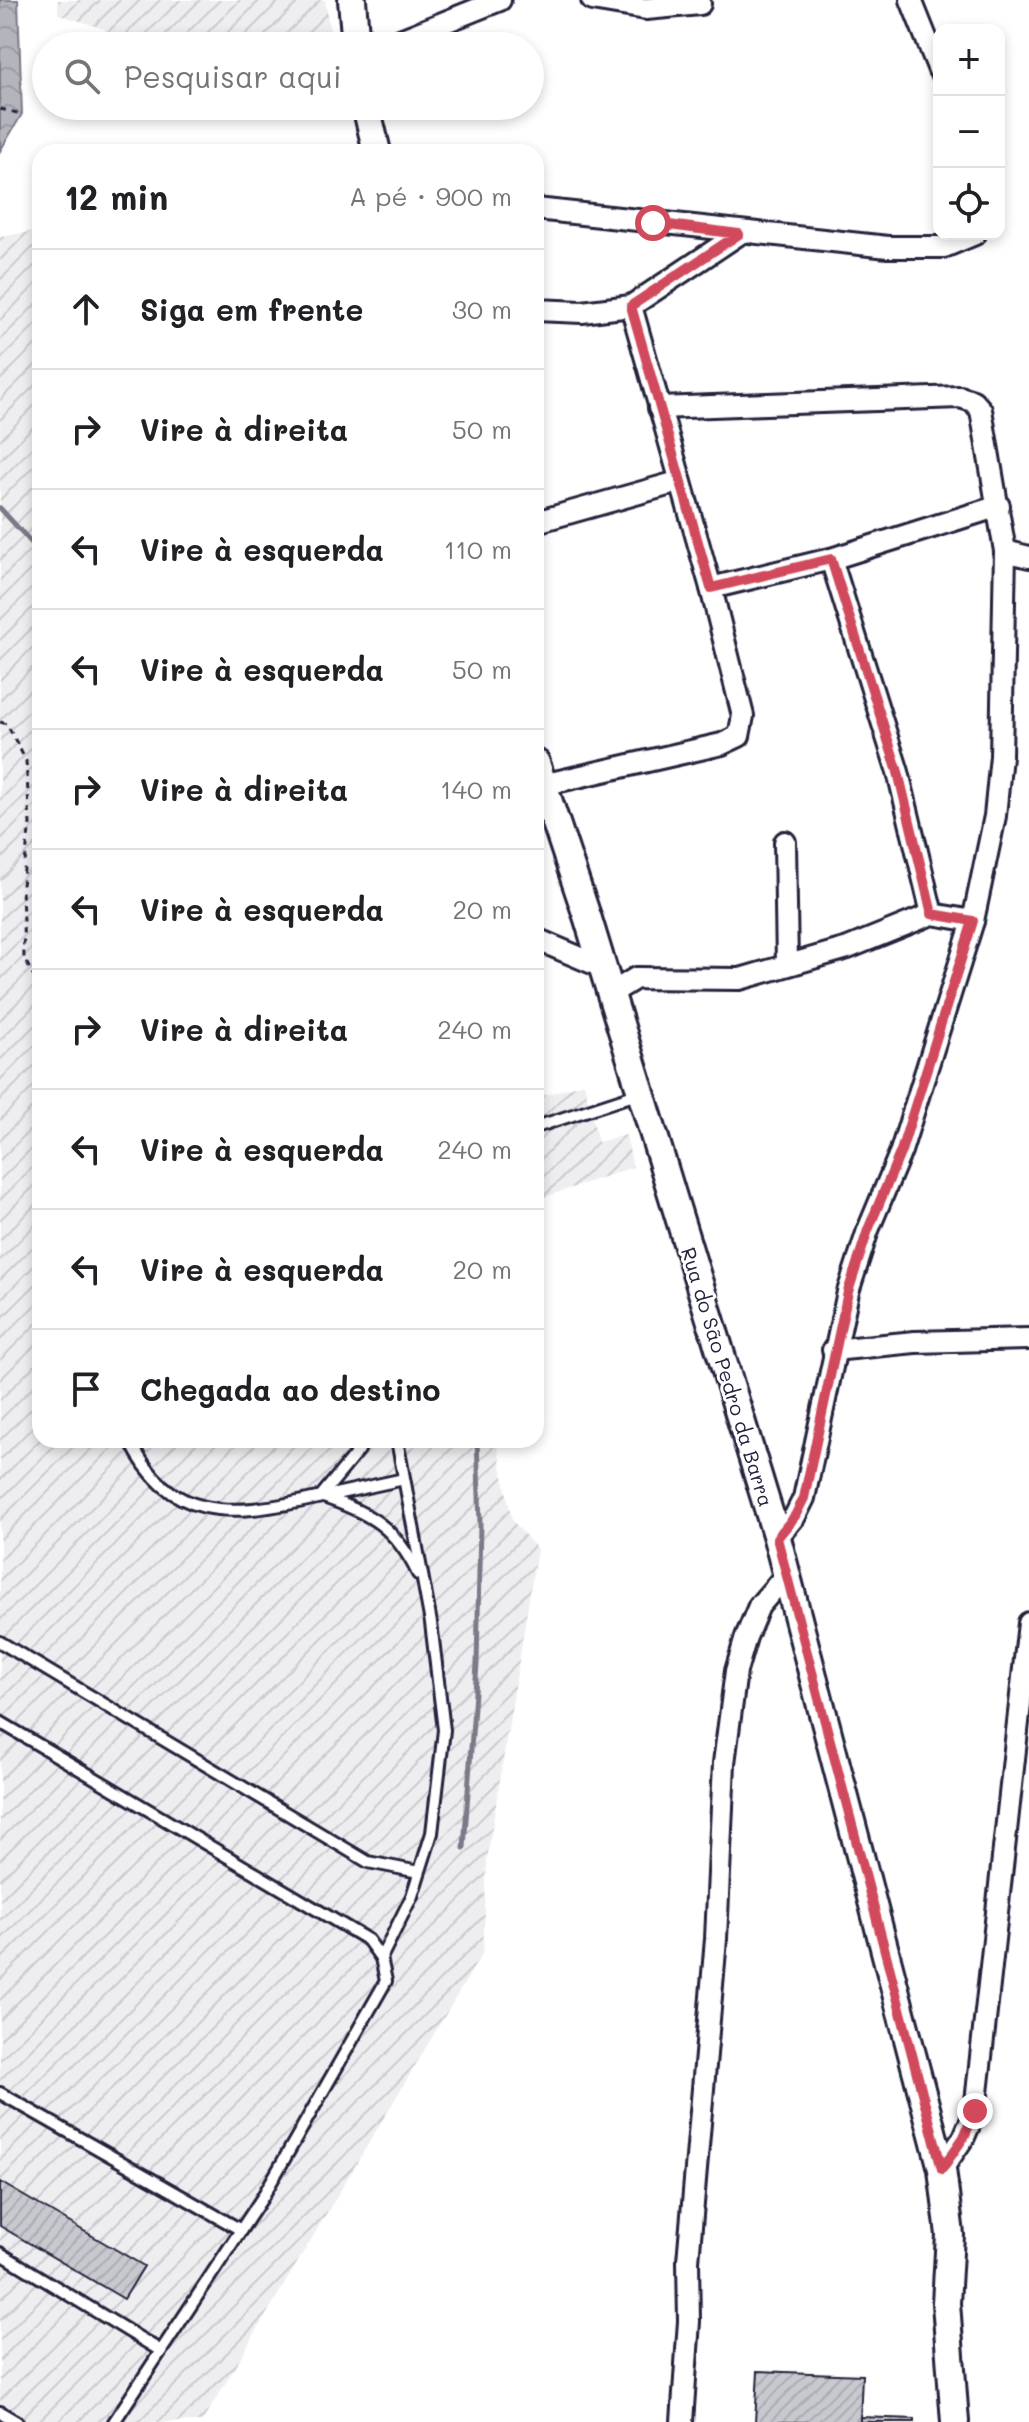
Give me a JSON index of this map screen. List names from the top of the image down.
{
  "streets": {
    "street": ["Rua do São Pedro da Barra"]
  },
  "page": {
    "map_buttons": ["+", "−"],
    "search": "Pesquisar aqui",
    "heading": ["12 min", "A pé · 900 m"],
    "list": [
      ["Siga em frente", "30 m"],
      ["Vire à direita", "50 m"],
      ["Vire à esquerda", "110 m"],
      ["Vire à esquerda", "50 m"],
      ["Vire à direita", "140 m"],
      ["Vire à esquerda", "20 m"],
      ["Vire à direita", "240 m"],
      ["Vire à esquerda", "240 m"],
      ["Vire à esquerda", "20 m"],
      "Chegada ao destino"
    ]
  }
}
